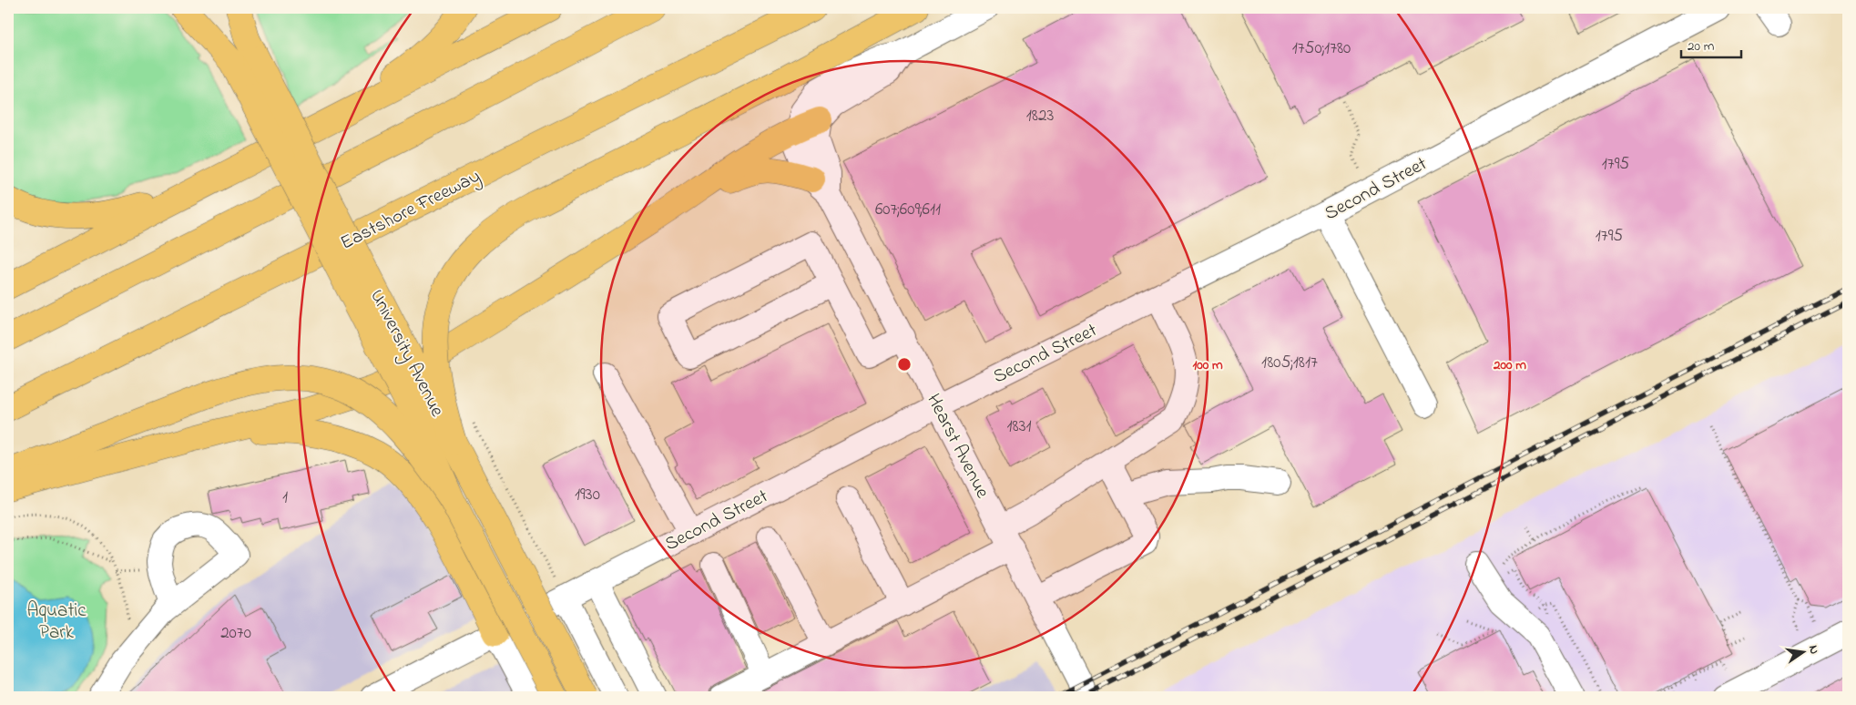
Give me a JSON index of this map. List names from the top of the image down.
{
  "streets": {
    "main road": ["Eastshore Freeway", "University Avenue"],
    "street": ["Second Street", "Hearst Avenue"]
  },
  "crossings": [
    ["Second Street", "Hearst Avenue"]
  ],
  "parks": ["Aquatic Park"],
  "house_numbers": [
    "1750;1780",
    "1823",
    "1795",
    "607;609;611",
    "1795",
    "1805;1817",
    "1831",
    "1930",
    "1",
    "2070"
  ],
  "scale_bar": "20 m",
  "north": "right",
  "rings": ["100 m", "200 m"]
}
